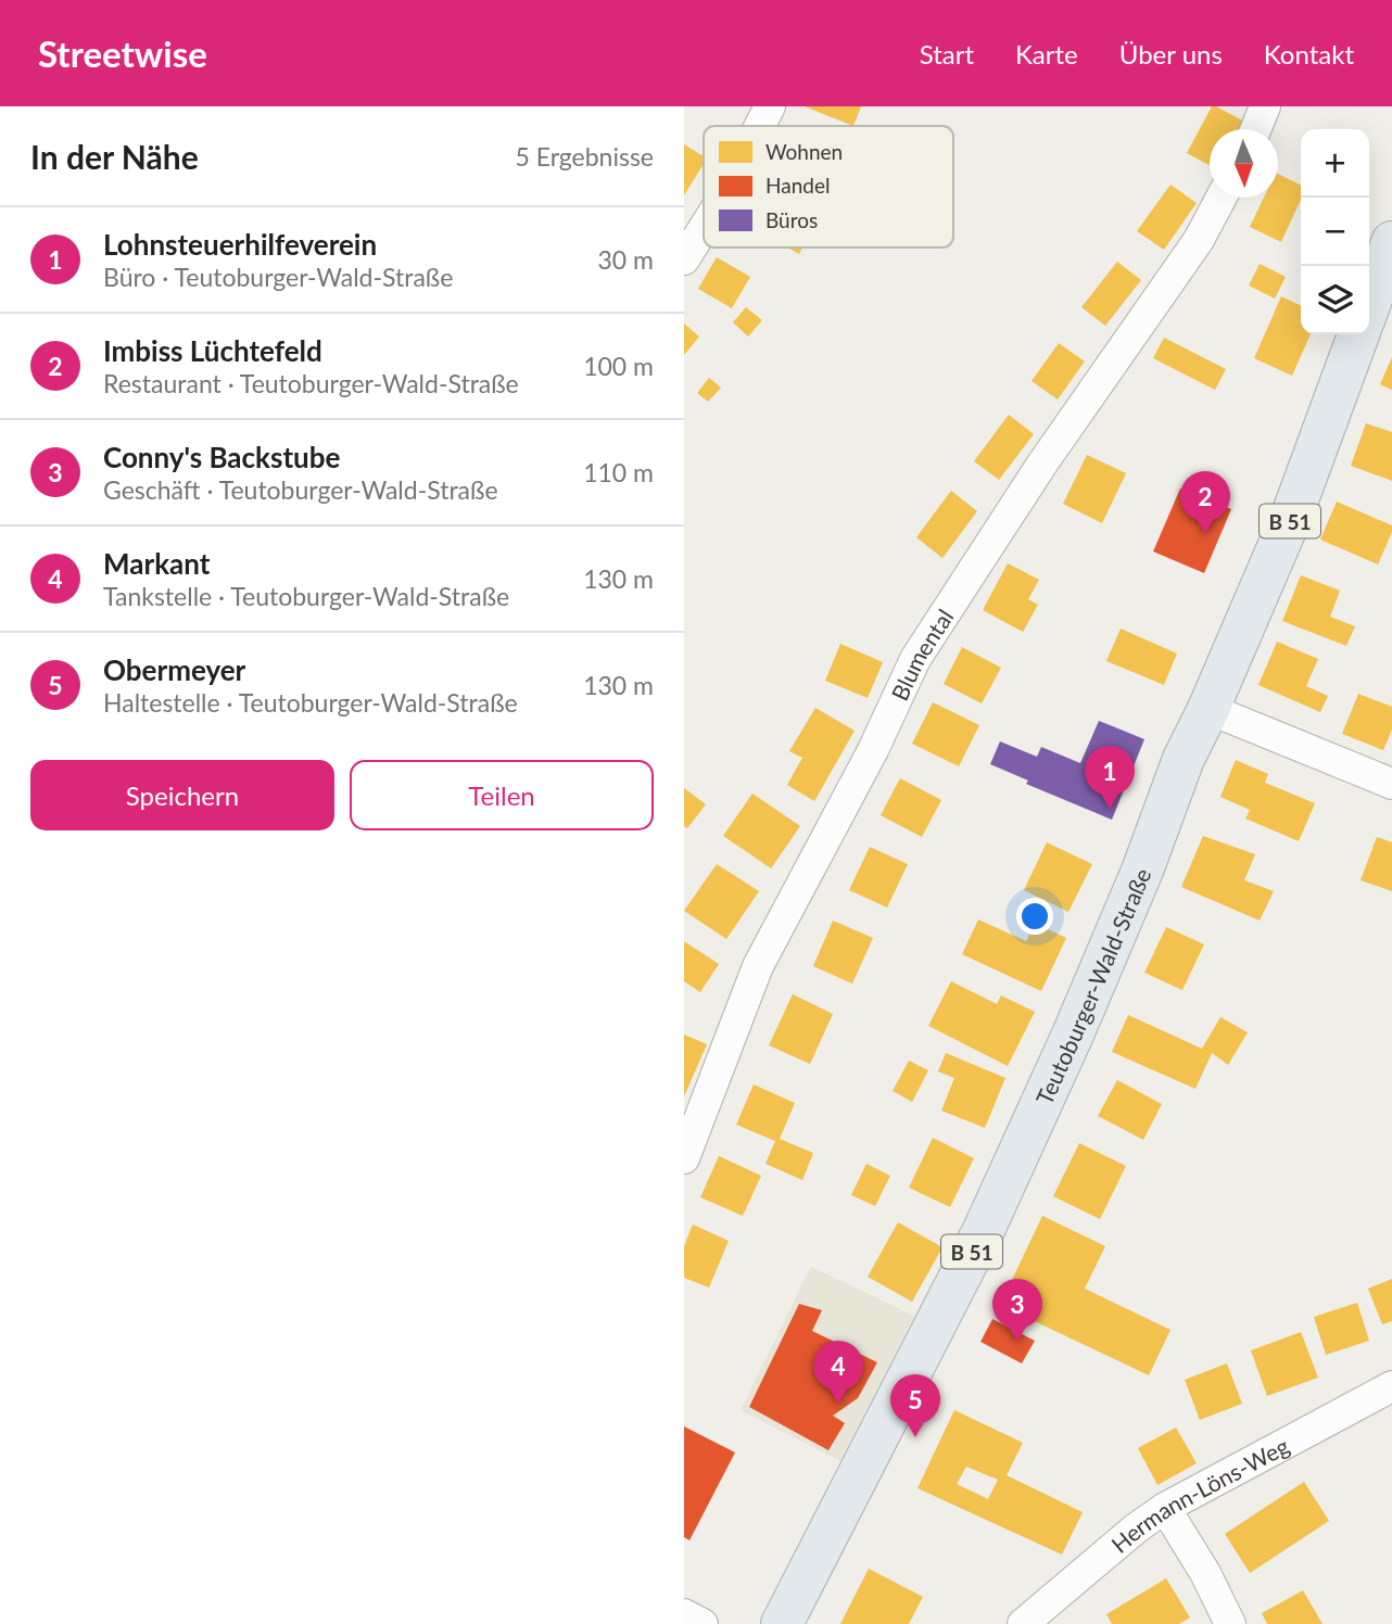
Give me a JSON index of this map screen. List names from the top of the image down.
{
  "streets": {
    "main road": ["B 51", "Teutoburger-Wald-Straße"],
    "street": ["Blumental", "Hermann-Löns-Weg"]
  },
  "legend": ["Wohnen", "Handel", "Büros"],
  "north": "bottom",
  "page": {
    "header": "Streetwise",
    "nav": [
      "Start",
      "Karte",
      "Über uns",
      "Kontakt"
    ],
    "heading": ["In der Nähe", "5 Ergebnisse"],
    "map_buttons": ["+", "−"],
    "list": [
      {
        "mark": "1",
        "name": "Lohnsteuerhilfeverein",
        "note": "Büro · Teutoburger-Wald-Straße",
        "value": "30 m"
      },
      {
        "mark": "2",
        "name": "Imbiss Lüchtefeld",
        "note": "Restaurant · Teutoburger-Wald-Straße",
        "value": "100 m"
      },
      {
        "mark": "3",
        "name": "Conny's Backstube",
        "note": "Geschäft · Teutoburger-Wald-Straße",
        "value": "110 m"
      },
      {
        "mark": "4",
        "name": "Markant",
        "note": "Tankstelle · Teutoburger-Wald-Straße",
        "value": "130 m"
      },
      {
        "mark": "5",
        "name": "Obermeyer",
        "note": "Haltestelle · Teutoburger-Wald-Straße",
        "value": "130 m"
      }
    ],
    "pins": [
      "2",
      "1",
      "3",
      "4",
      "5"
    ],
    "buttons": ["Speichern", "Teilen"]
  }
}
